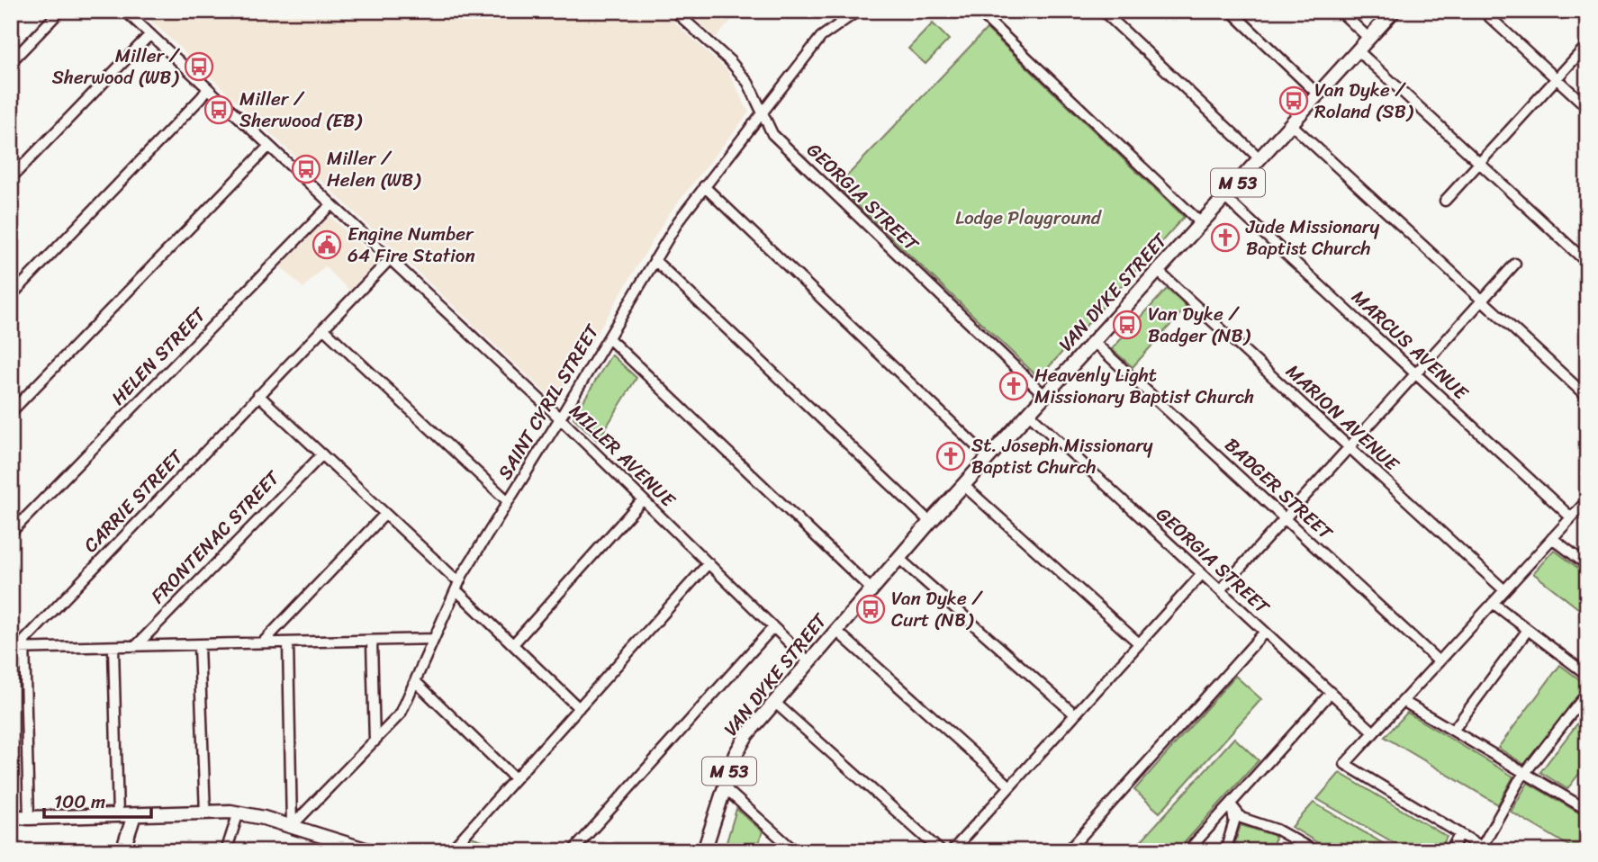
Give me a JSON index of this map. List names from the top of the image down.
{
  "streets": {
    "main road": ["M 53", "VAN DYKE STREET"],
    "street": [
      "GEORGIA STREET",
      "MARCUS AVENUE",
      "HELEN STREET",
      "SAINT CYRIL STREET",
      "MARION AVENUE",
      "MILLER AVENUE",
      "BADGER STREET",
      "CARRIE STREET",
      "FRONTENAC STREET"
    ]
  },
  "crossings": [
    ["GEORGIA STREET", "VAN DYKE STREET"],
    ["GEORGIA STREET", "SAINT CYRIL STREET"],
    ["VAN DYKE STREET", "MARCUS AVENUE"],
    ["VAN DYKE STREET", "MARION AVENUE"],
    ["VAN DYKE STREET", "MILLER AVENUE"],
    ["VAN DYKE STREET", "BADGER STREET"],
    ["HELEN STREET", "MILLER AVENUE"],
    ["SAINT CYRIL STREET", "MILLER AVENUE"],
    ["MILLER AVENUE", "CARRIE STREET"]
  ],
  "parks": ["Lodge Playground"],
  "places": {
    "bus stop": [
      "Miller / Sherwood (WB)",
      "Van Dyke / Roland (SB)",
      "Miller / Sherwood (EB)",
      "Miller / Helen (WB)",
      "Van Dyke / Badger (NB)",
      "Van Dyke / Curt (NB)"
    ],
    "church": ["Jude Missionary Baptist Church", "Heavenly Light Missionary Baptist Church", "St. Joseph Missionary Baptist Church"],
    "public building": ["Engine Number 64 Fire Station"]
  },
  "scale_bar": "100 m"
}
